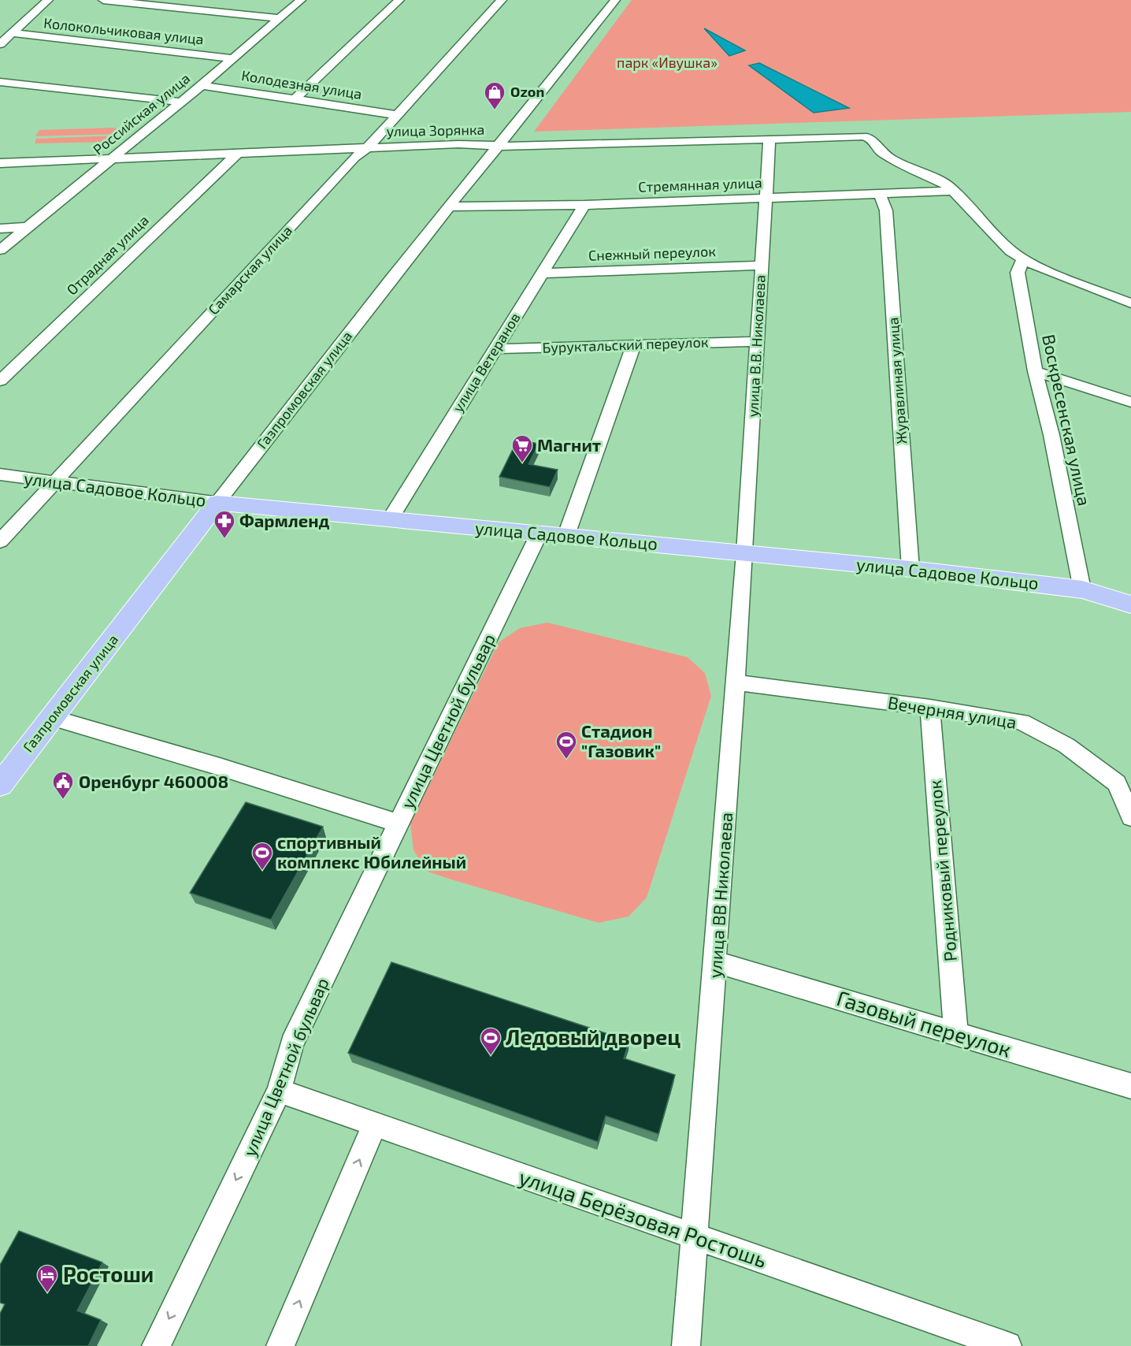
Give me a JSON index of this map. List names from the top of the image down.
{
  "streets": {
    "main road": ["Газпромовская улица", "улица Садовое Кольцо"],
    "street": [
      "Колокольчиковая улица",
      "Колодезная улица",
      "Российская улица",
      "улица Зорянка",
      "Стремянная улица",
      "Снежный переулок",
      "Отрадная улица",
      "Самарская улица",
      "Буруктальский переулок",
      "улица В.В. Николаева",
      "улица Ветеранов",
      "Журавлиная улица",
      "Воскресенская улица",
      "Вечерняя улица",
      "улица Цветной бульвар",
      "Родниковый переулок",
      "улица ВВ Николаева",
      "Газовый переулок",
      "улица Берёзовая Ростошь"
    ]
  },
  "crossings": [
    ["Колокольчиковая улица", "Российская улица"],
    ["Колодезная улица", "Российская улица"],
    ["Колодезная улица", "Самарская улица"],
    ["Российская улица", "улица Зорянка"],
    ["улица Зорянка", "Стремянная улица"],
    ["улица Зорянка", "Отрадная улица"],
    ["улица Зорянка", "Самарская улица"],
    ["улица Зорянка", "улица В.В. Николаева"],
    ["улица Зорянка", "Газпромовская улица"],
    ["Стремянная улица", "улица В.В. Николаева"],
    ["Стремянная улица", "улица Ветеранов"],
    ["Стремянная улица", "Журавлиная улица"],
    ["Стремянная улица", "Газпромовская улица"],
    ["Снежный переулок", "улица В.В. Николаева"],
    ["Снежный переулок", "улица Ветеранов"],
    ["Самарская улица", "улица Садовое Кольцо"],
    ["Буруктальский переулок", "улица В.В. Николаева"],
    ["Буруктальский переулок", "улица Ветеранов"],
    ["улица В.В. Николаева", "улица Садовое Кольцо"],
    ["улица В.В. Николаева", "улица ВВ Николаева"],
    ["улица Ветеранов", "улица Садовое Кольцо"],
    ["Журавлиная улица", "улица Садовое Кольцо"],
    ["Газпромовская улица", "улица Садовое Кольцо"],
    ["Воскресенская улица", "улица Садовое Кольцо"],
    ["улица Садовое Кольцо", "улица Цветной бульвар"],
    ["улица Садовое Кольцо", "улица ВВ Николаева"],
    ["Вечерняя улица", "Родниковый переулок"],
    ["Вечерняя улица", "улица ВВ Николаева"],
    ["улица Цветной бульвар", "улица Берёзовая Ростошь"],
    ["Родниковый переулок", "Газовый переулок"],
    ["улица ВВ Николаева", "Газовый переулок"],
    ["улица ВВ Николаева", "улица Берёзовая Ростошь"]
  ],
  "parks": ["парк «Ивушка»"],
  "places": {
    "shop": ["Ozon"],
    "supermarket": ["Магнит"],
    "pharmacy": ["Фармленд"],
    "sports": ["Стадион \"Газовик\"", "спортивный комплекс Юбилейный", "Ледовый дворец"],
    "public building": ["Оренбург 460008"],
    "hotel": ["Ростоши"]
  }
}
